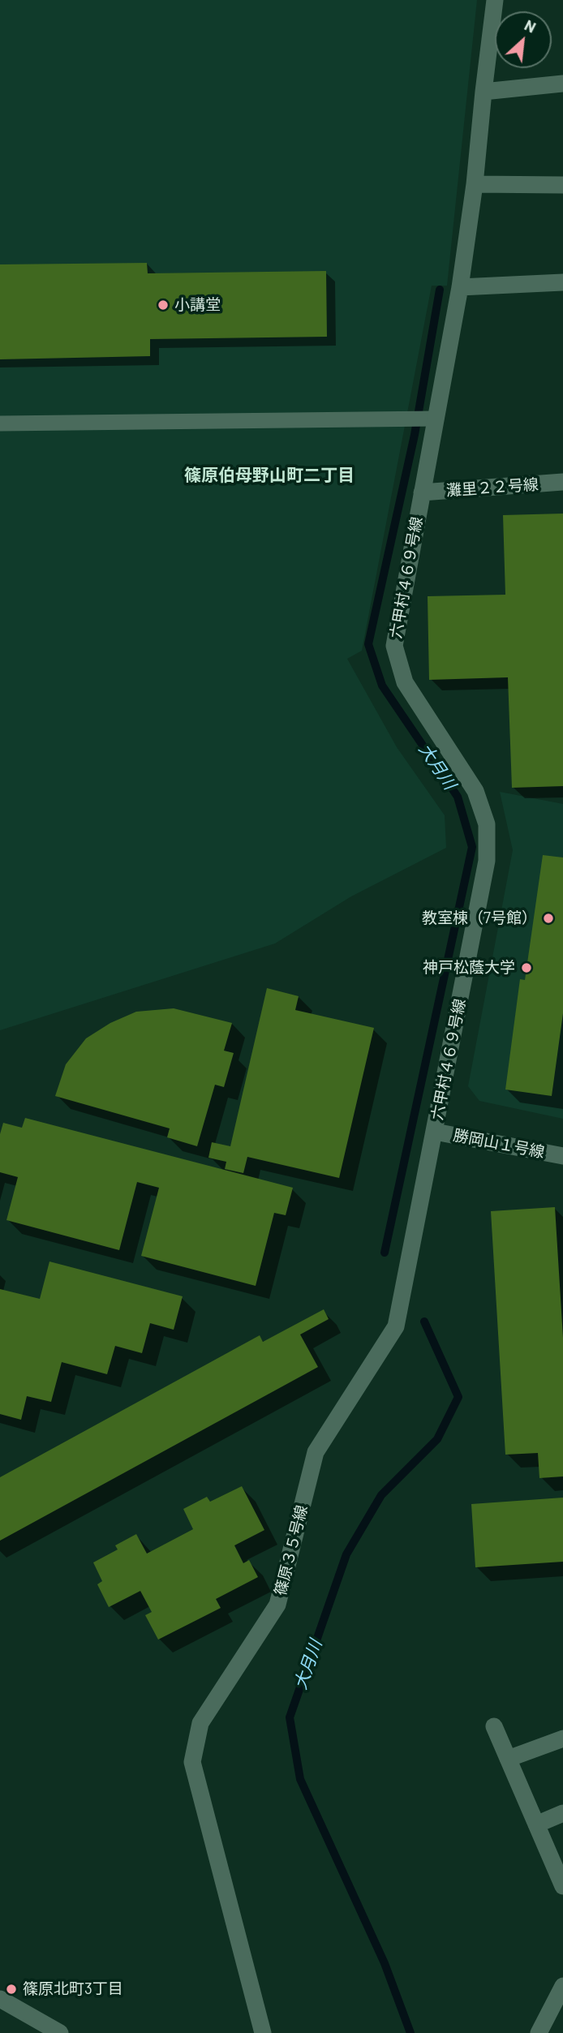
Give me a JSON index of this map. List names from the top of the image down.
{
  "streets": {
    "street": [
      "灘里２２号線",
      "六甲村４６９号線",
      "勝岡山１号線",
      "篠原３５号線"
    ]
  },
  "crossings": [
    ["灘里２２号線", "六甲村４６９号線"],
    ["六甲村４６９号線", "勝岡山１号線"],
    ["六甲村４６９号線", "篠原３５号線"],
    ["勝岡山１号線", "篠原３５号線"]
  ],
  "districts": ["篠原伯母野山町二丁目"],
  "water": ["大月川"],
  "places": [
    "小講堂",
    "教室棟（7号館）",
    "神戸松蔭大学",
    "篠原北町3丁目"
  ],
  "north": "top right"
}
